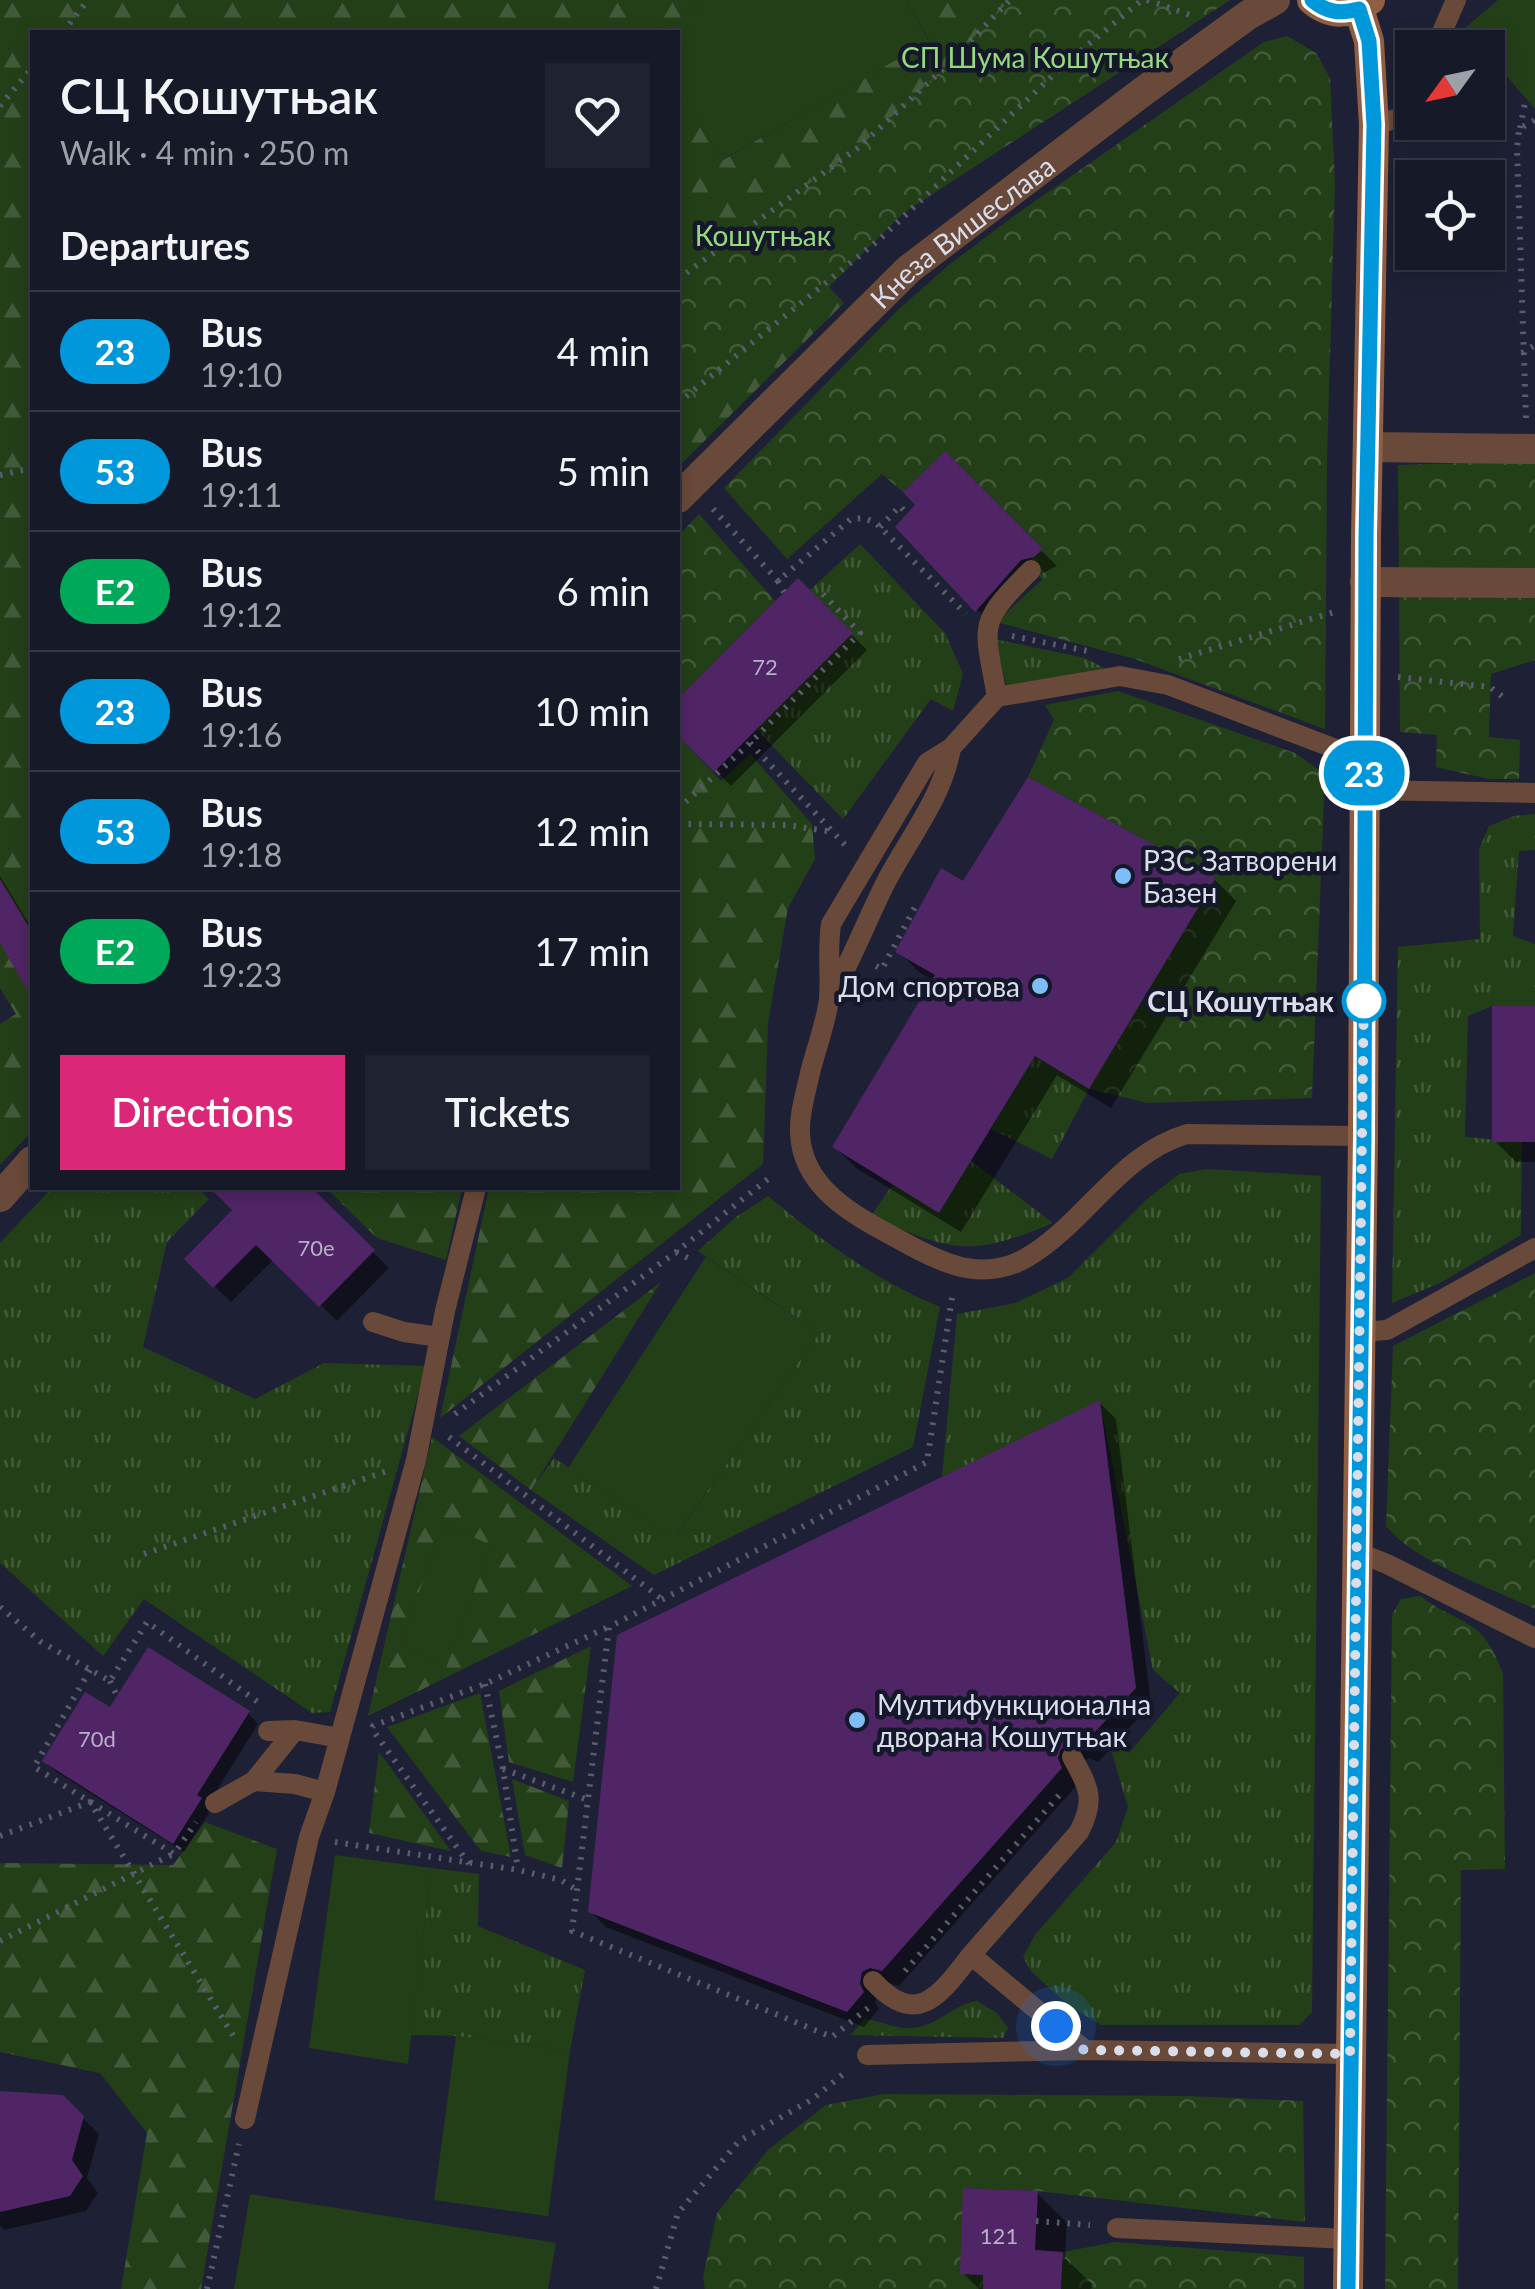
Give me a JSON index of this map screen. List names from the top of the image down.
{
  "streets": {
    "street": ["Кнеза Вишеслава"]
  },
  "parks": ["СП Шума Кошутњак", "Кошутњак"],
  "places": [
    "РЗС Затворени Базен",
    "Дом спортова",
    "СЦ Кошутњак",
    "Мултифункционална дворана Кошутњак"
  ],
  "lines": ["bus line 23"],
  "house_numbers": [
    "72",
    "70e",
    "70d",
    "121"
  ],
  "north": "bottom left",
  "page": {
    "on_map": "23",
    "heading": [
      ["СЦ Кошутњак", "Walk · 4 min · 250 m"],
      "Departures"
    ],
    "list": [
      {
        "mark": "23",
        "name": "Bus",
        "note": "19:10",
        "value": "4 min"
      },
      {
        "mark": "53",
        "name": "Bus",
        "note": "19:11",
        "value": "5 min"
      },
      {
        "mark": "E2",
        "name": "Bus",
        "note": "19:12",
        "value": "6 min"
      },
      {
        "mark": "23",
        "name": "Bus",
        "note": "19:16",
        "value": "10 min"
      },
      {
        "mark": "53",
        "name": "Bus",
        "note": "19:18",
        "value": "12 min"
      },
      {
        "mark": "E2",
        "name": "Bus",
        "note": "19:23",
        "value": "17 min"
      }
    ],
    "buttons": ["Directions", "Tickets"]
  }
}
